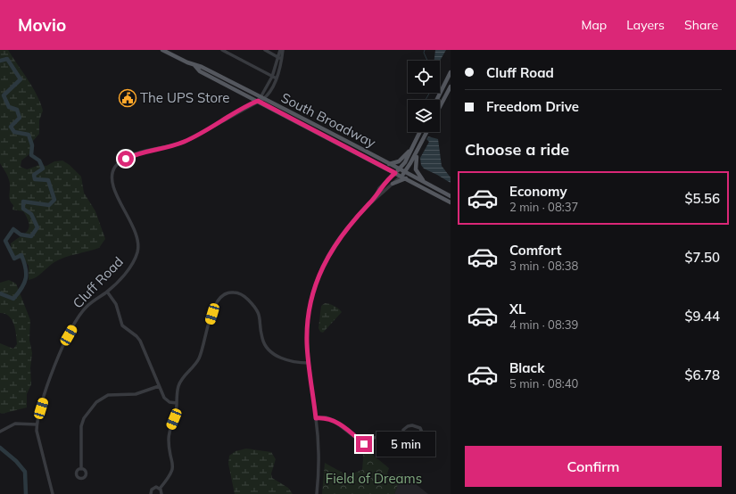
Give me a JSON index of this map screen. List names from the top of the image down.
{
  "streets": {
    "main road": ["South Broadway"],
    "street": ["Cluff Road"]
  },
  "crossings": [
    ["South Broadway", "Cluff Road"]
  ],
  "parks": ["Field of Dreams"],
  "places": {
    "public building": ["The UPS Store"]
  },
  "page": {
    "header": "Movio",
    "nav": ["Map", "Layers", "Share"],
    "banner": ["Cluff Road", "Freedom Drive"],
    "heading": "Choose a ride",
    "list": [
      {
        "name": "Economy",
        "note": "2 min · 08:37",
        "value": "$5.56"
      },
      {
        "name": "Comfort",
        "note": "3 min · 08:38",
        "value": "$7.50"
      },
      {
        "name": "XL",
        "note": "4 min · 08:39",
        "value": "$9.44"
      },
      {
        "name": "Black",
        "note": "5 min · 08:40",
        "value": "$6.78"
      }
    ],
    "bubble": "5 min",
    "buttons": "Confirm"
  }
}
